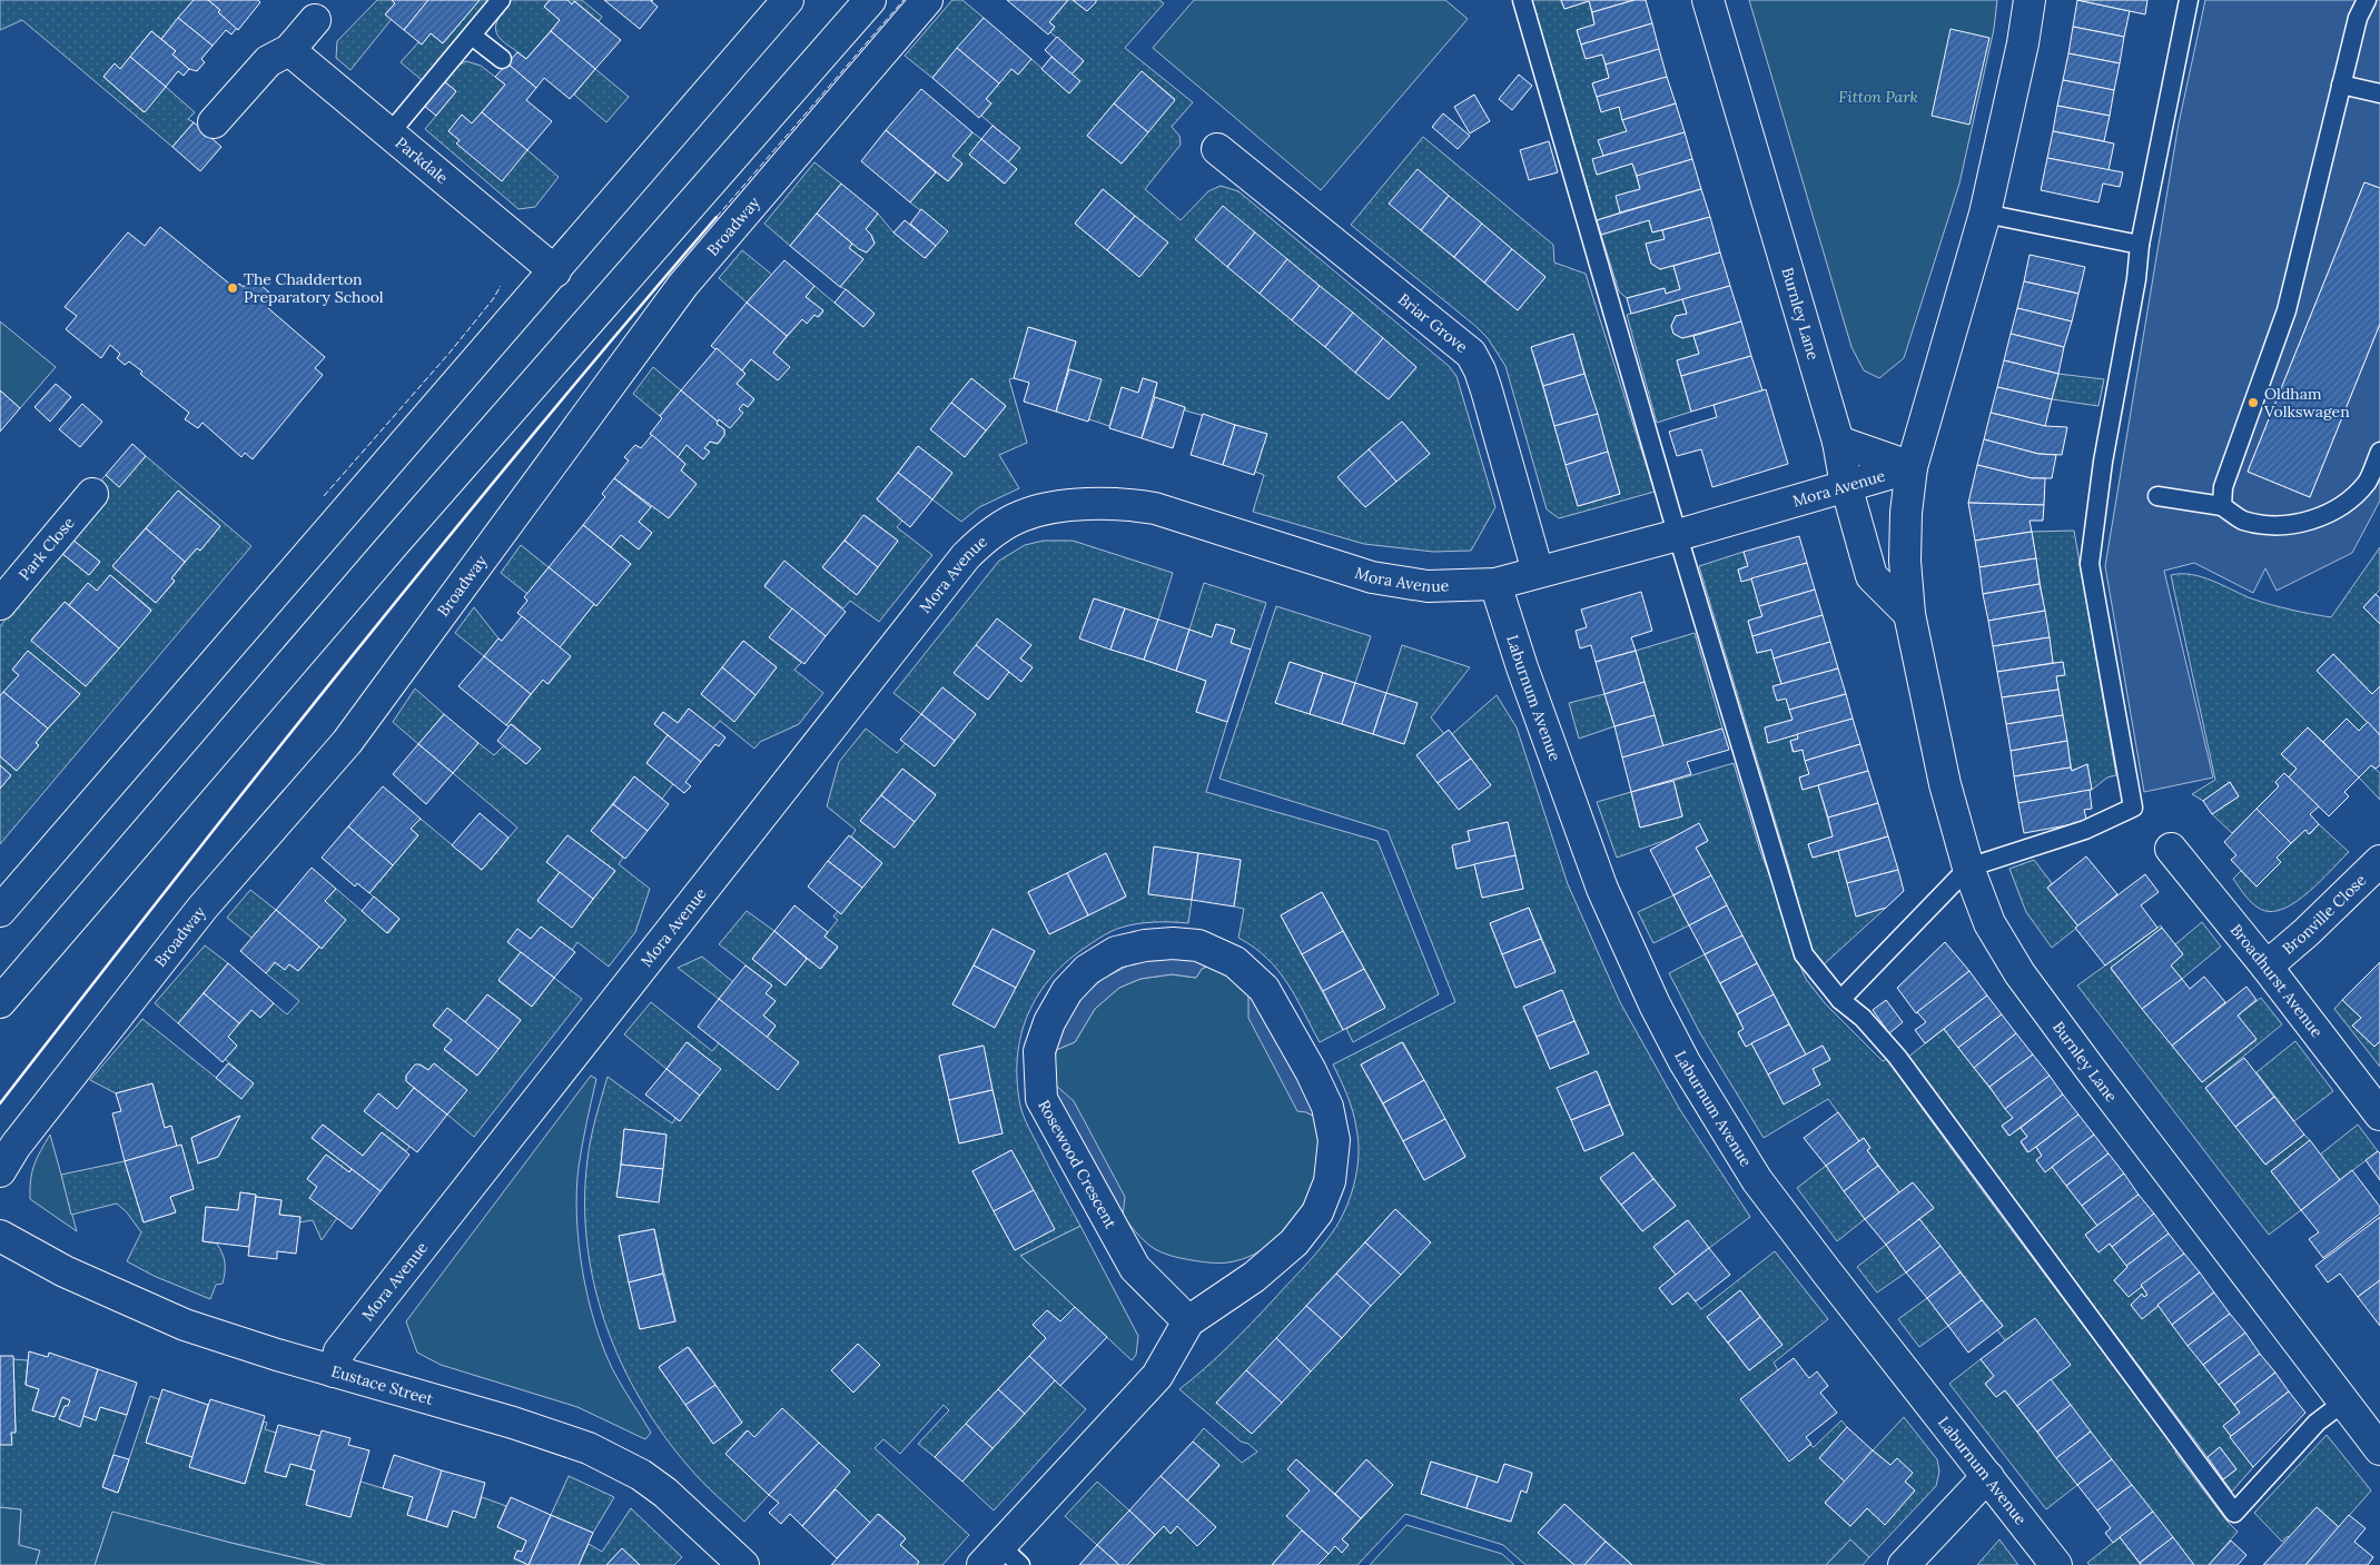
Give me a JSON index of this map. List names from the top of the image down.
{
  "streets": {
    "main road": [
      "Parkdale",
      "Broadway",
      "Burnley Lane",
      "Briar Grove",
      "Mora Avenue",
      "Park Close",
      "Laburnum Avenue",
      "Bronville Close",
      "Broadhurst Avenue",
      "Rosewood Crescent",
      "Eustace Street"
    ]
  },
  "crossings": [
    ["Burnley Lane", "Mora Avenue"],
    ["Briar Grove", "Mora Avenue"],
    ["Mora Avenue", "Laburnum Avenue"],
    ["Mora Avenue", "Eustace Street"],
    ["Bronville Close", "Broadhurst Avenue"]
  ],
  "parks": ["Fitton Park"],
  "places": ["The Chadderton Preparatory School", "Oldham Volkswagen"]
}
